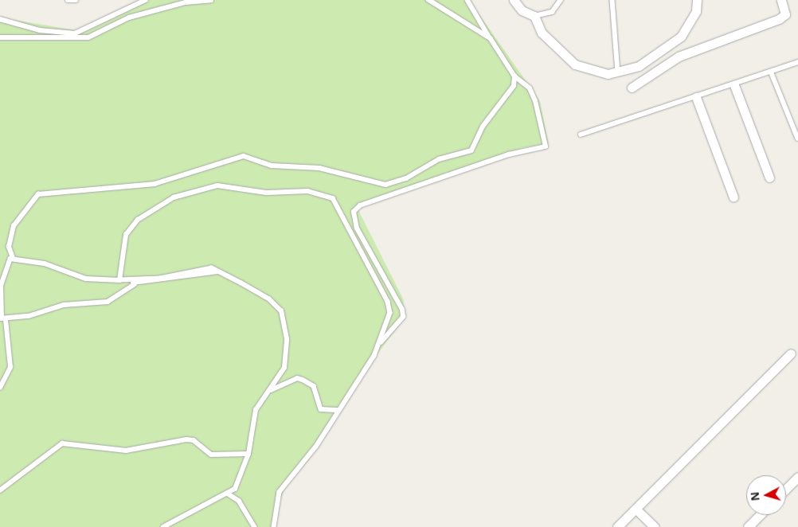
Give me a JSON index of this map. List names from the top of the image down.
{
  "north": "left"
}
